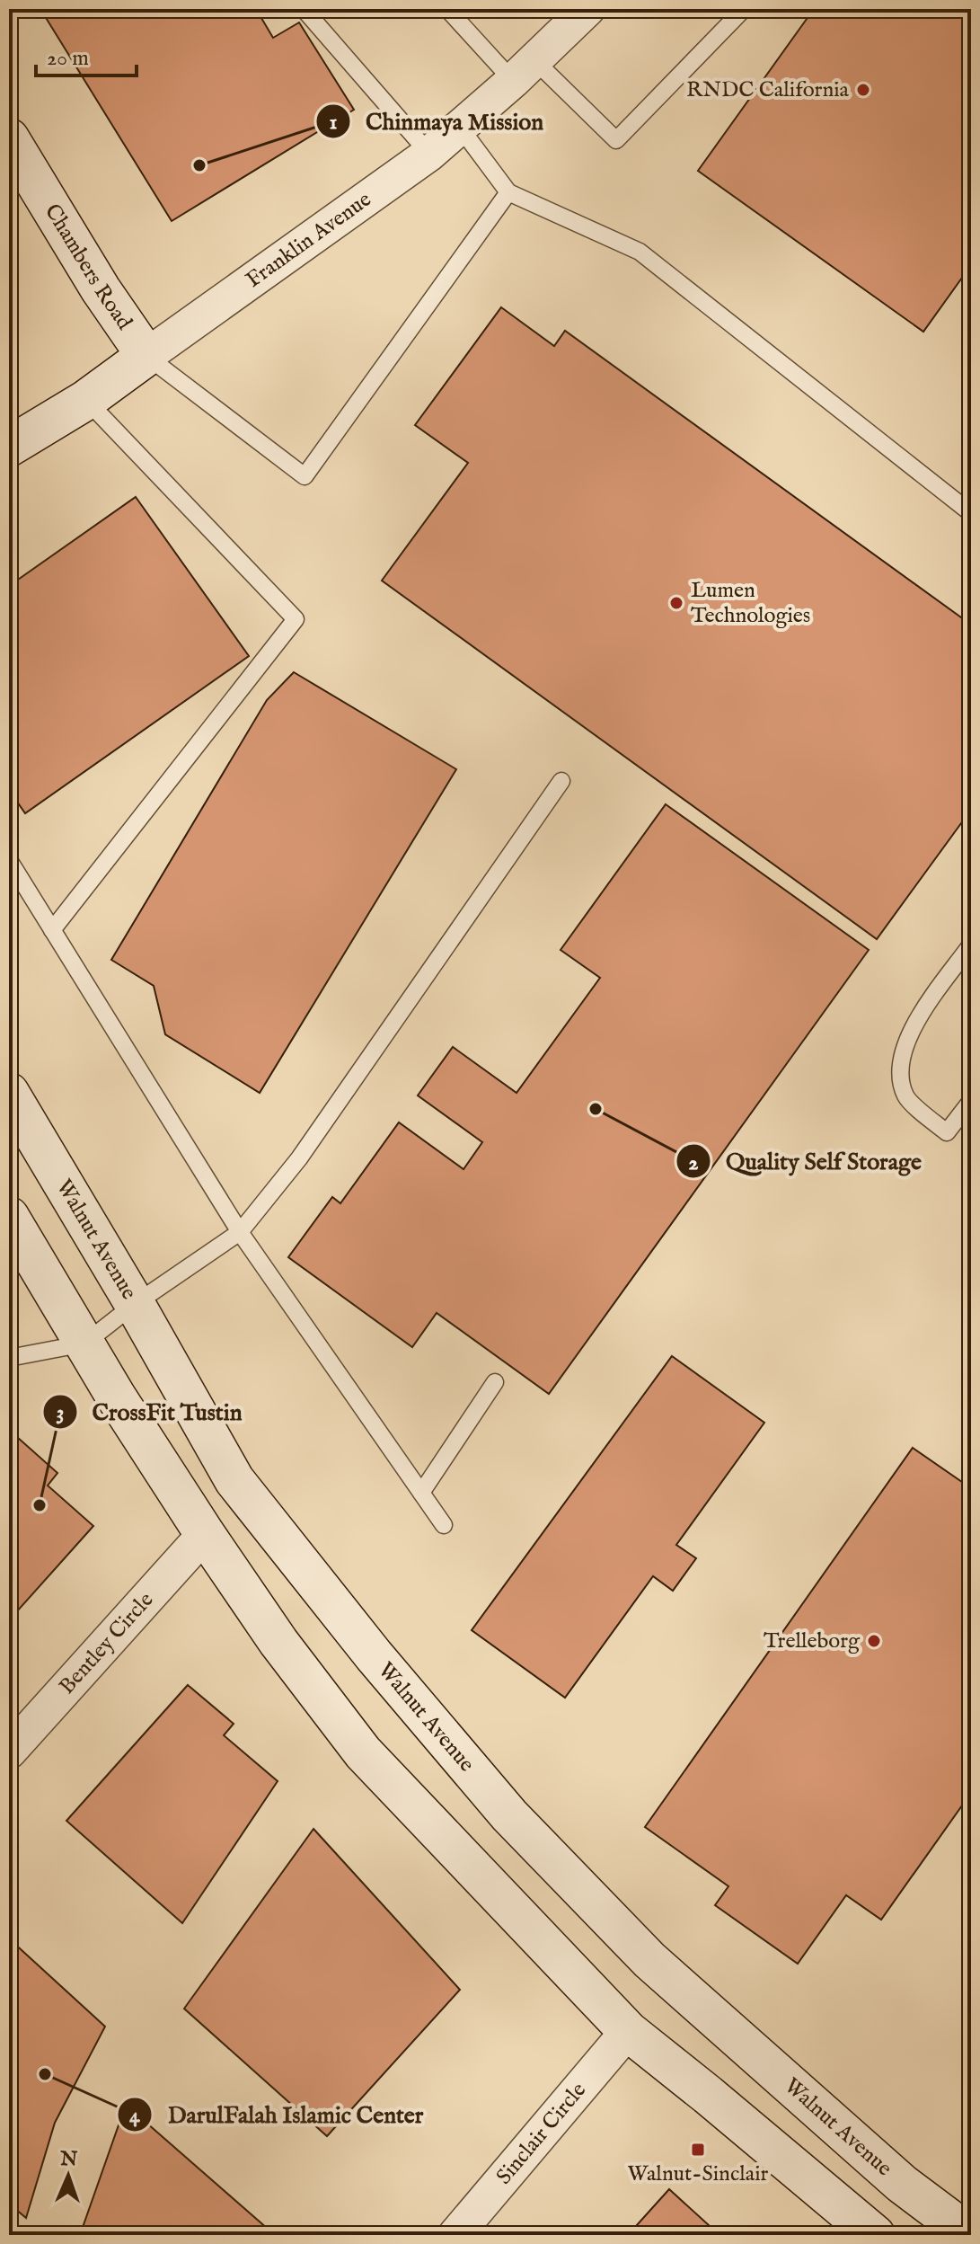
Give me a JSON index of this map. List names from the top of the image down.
{
  "streets": {
    "main road": ["Franklin Avenue", "Chambers Road", "Walnut Avenue"],
    "street": ["Bentley Circle", "Sinclair Circle"]
  },
  "crossings": [
    ["Franklin Avenue", "Chambers Road"]
  ],
  "places": {
    "other": [
      "RNDC California",
      "Chinmaya Mission",
      "Lumen Technologies",
      "Quality Self Storage",
      "CrossFit Tustin",
      "Trelleborg",
      "DarulFalah Islamic Center"
    ],
    "transit": ["Walnut-Sinclair"]
  },
  "scale_bar": "20 m",
  "north": "top"
}
